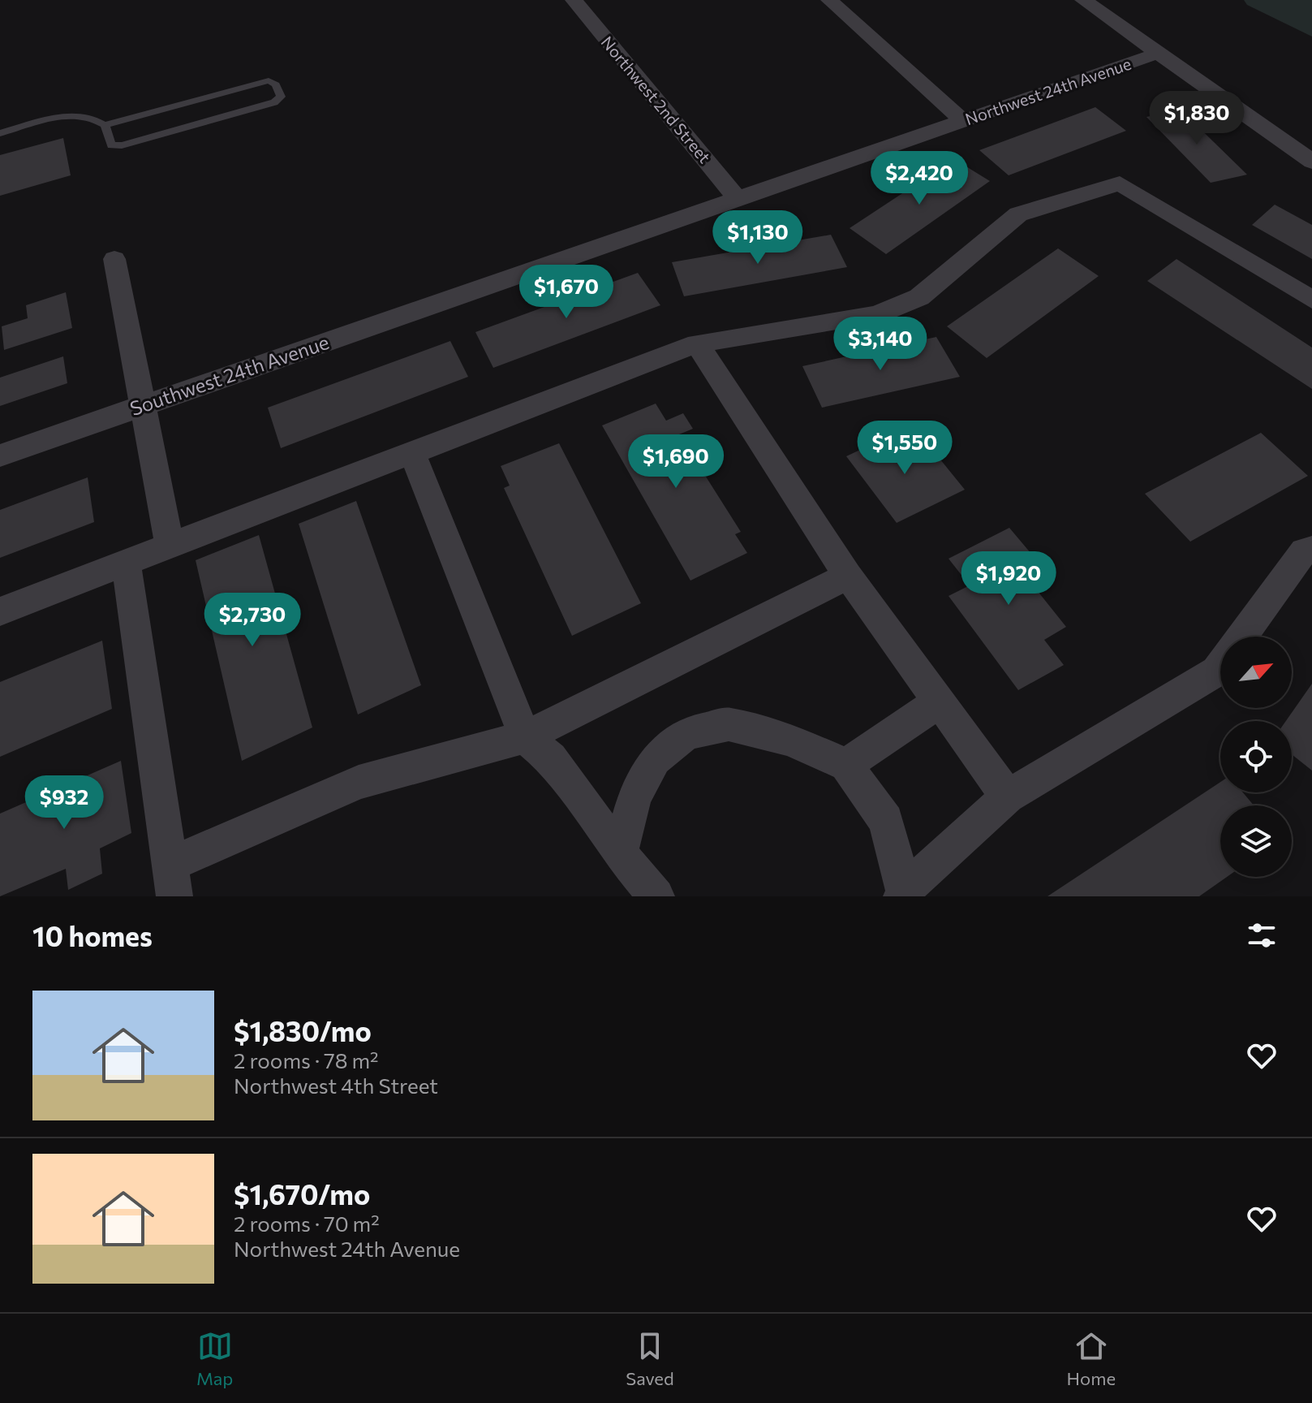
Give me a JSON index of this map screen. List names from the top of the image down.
{
  "streets": {
    "street": ["Northwest 24th Avenue", "Northwest 2nd Street", "Southwest 24th Avenue"]
  },
  "crossings": [
    ["Northwest 24th Avenue", "Northwest 2nd Street"],
    ["Northwest 24th Avenue", "Southwest 24th Avenue"]
  ],
  "north": "top right",
  "page": {
    "price": [
      "$1,830",
      "$2,420",
      "$1,130",
      "$1,670",
      "$3,140",
      "$1,550",
      "$1,690",
      "$1,920",
      "$2,730",
      "$932"
    ],
    "heading": "10 homes",
    "list": [
      {
        "name": "$1,830/mo",
        "note": "2 rooms · 78 m² · Northwest 4th Street"
      },
      {
        "name": "$1,670/mo",
        "note": "2 rooms · 70 m² · Northwest 24th Avenue"
      }
    ],
    "tabs": ["Map", "Saved", "Home"]
  }
}
